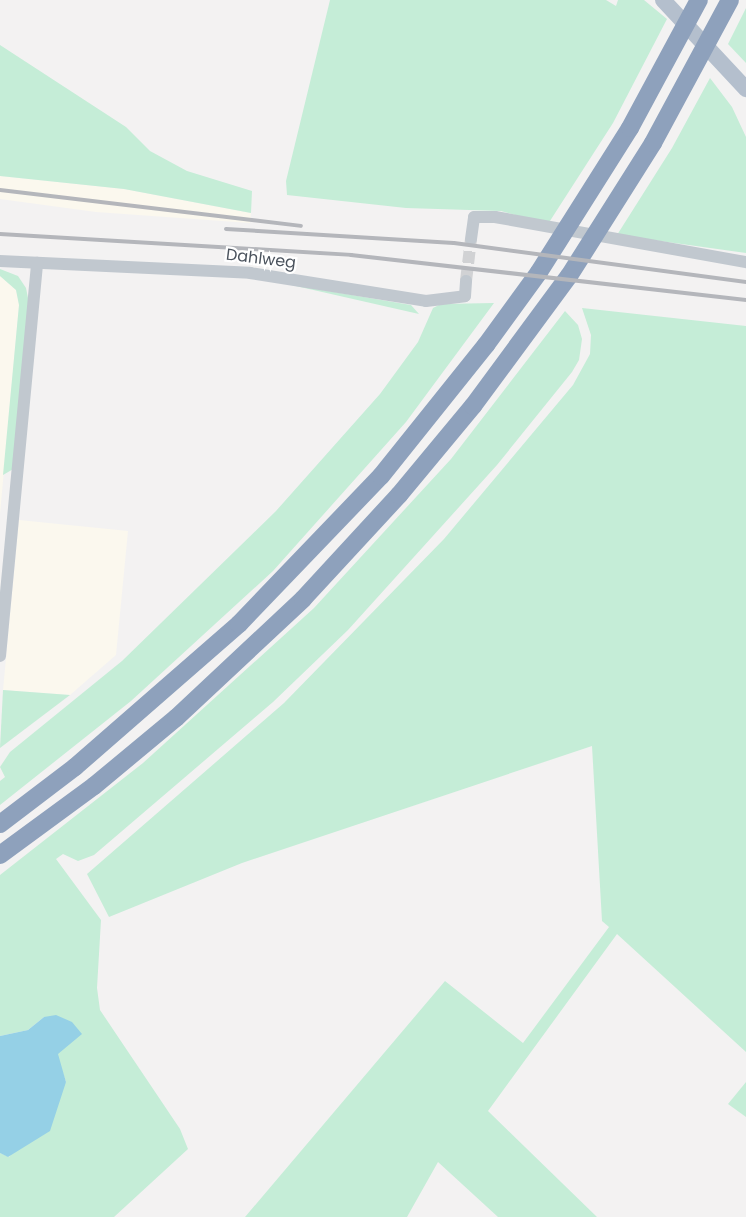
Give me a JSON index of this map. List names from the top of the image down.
{
  "streets": {
    "street": ["Dahlweg"]
  }
}
